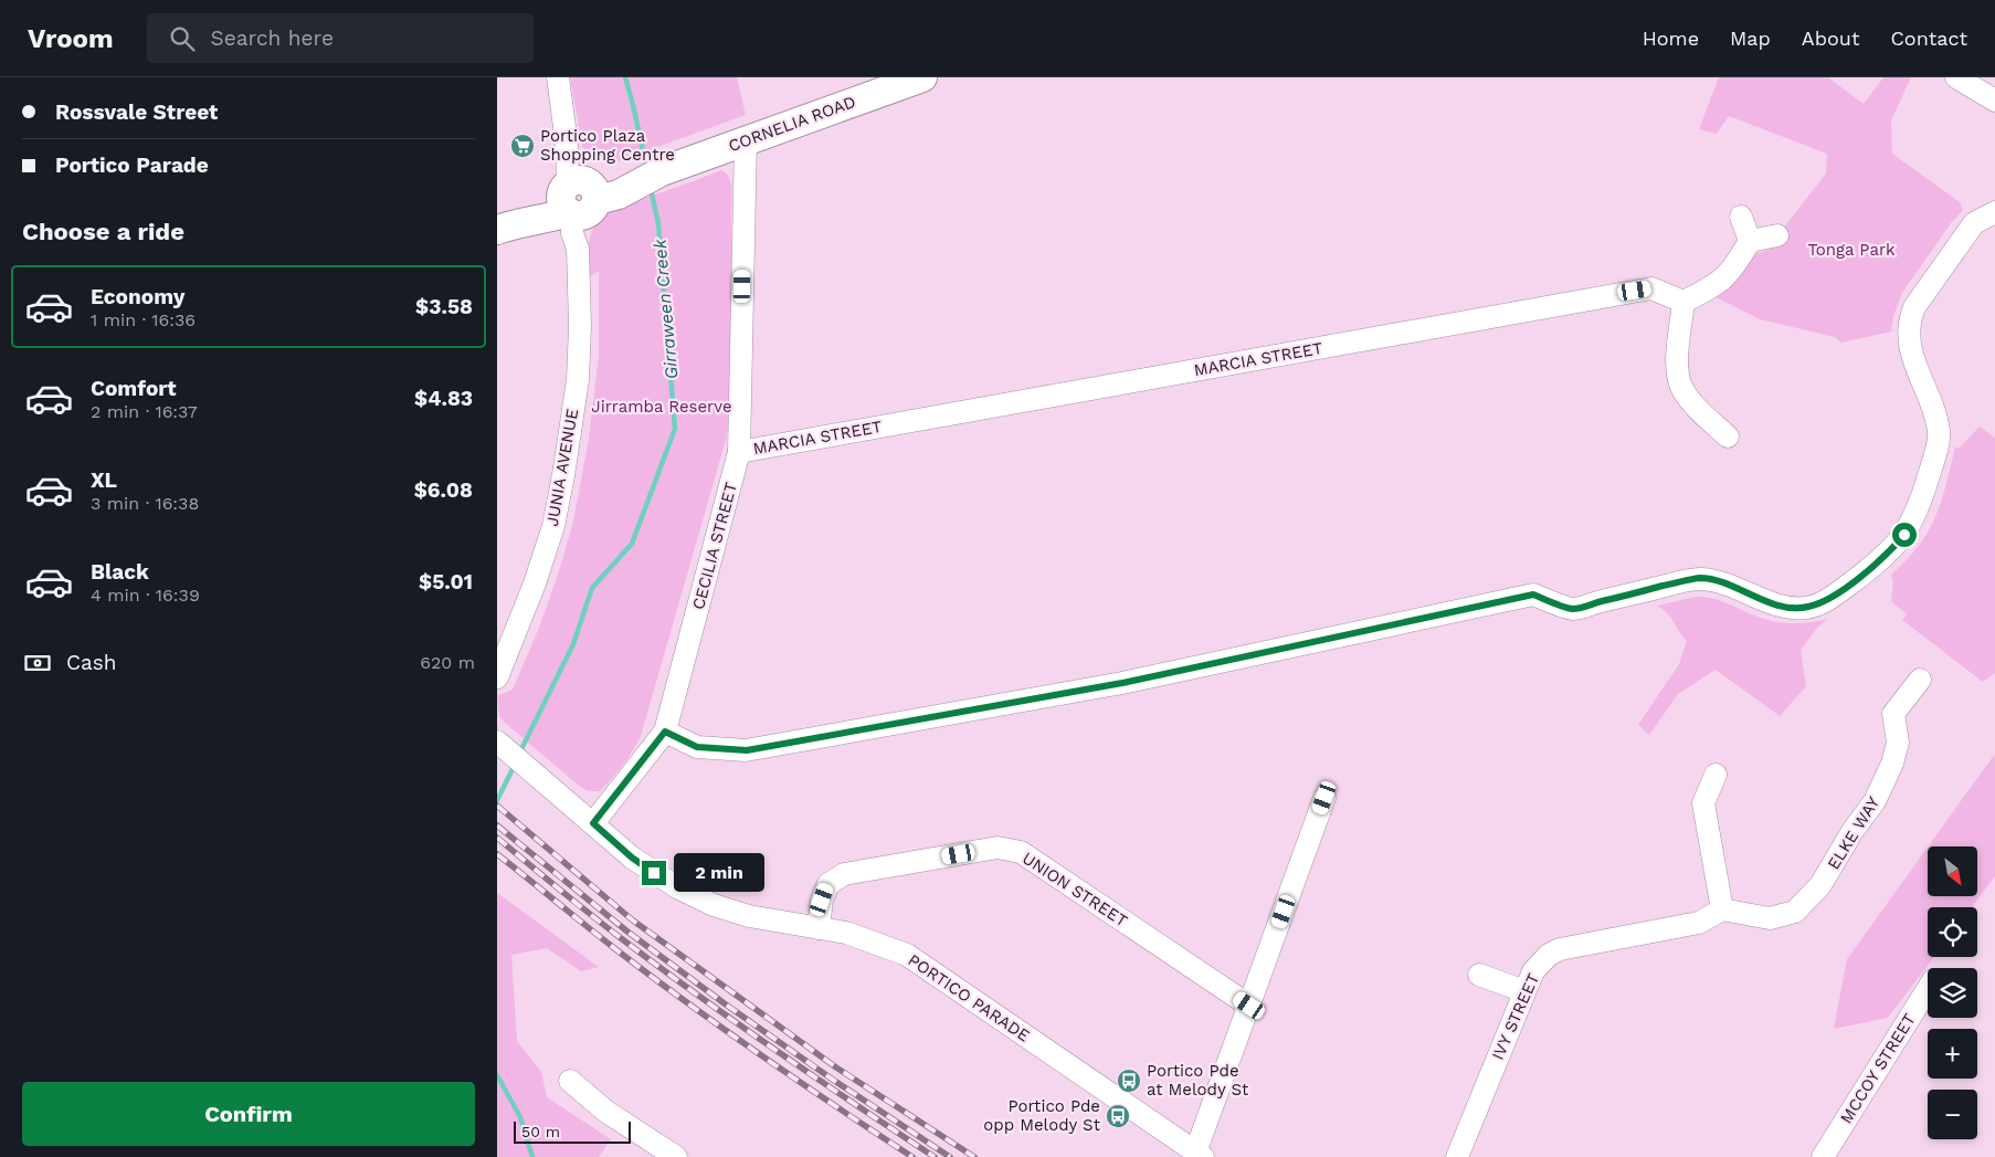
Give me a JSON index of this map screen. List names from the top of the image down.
{
  "streets": {
    "main road": ["CORNELIA ROAD"],
    "street": [
      "MARCIA STREET",
      "JUNIA AVENUE",
      "CECILIA STREET",
      "ELKE WAY",
      "UNION STREET",
      "PORTICO PARADE",
      "IVY STREET",
      "MCCOY STREET"
    ]
  },
  "crossings": [
    ["CORNELIA ROAD", "JUNIA AVENUE"],
    ["CORNELIA ROAD", "CECILIA STREET"],
    ["MARCIA STREET", "CECILIA STREET"],
    ["CECILIA STREET", "PORTICO PARADE"],
    ["ELKE WAY", "IVY STREET"],
    ["UNION STREET", "PORTICO PARADE"]
  ],
  "water": ["Girraween Creek"],
  "parks": ["Tonga Park", "Jirramba Reserve"],
  "places": {
    "supermarket": ["Portico Plaza Shopping Centre"],
    "bus stop": ["Portico Pde at Melody St", "Portico Pde opp Melody St"]
  },
  "scale_bar": "50 m",
  "north": "bottom right",
  "page": {
    "header": "Vroom",
    "search": "Search here",
    "nav": [
      "Home",
      "Map",
      "About",
      "Contact"
    ],
    "banner": ["Rossvale Street", "Portico Parade"],
    "heading": "Choose a ride",
    "list": [
      {
        "name": "Economy",
        "note": "1 min · 16:36",
        "value": "$3.58"
      },
      {
        "name": "Comfort",
        "note": "2 min · 16:37",
        "value": "$4.83"
      },
      {
        "name": "XL",
        "note": "3 min · 16:38",
        "value": "$6.08"
      },
      {
        "name": "Black",
        "note": "4 min · 16:39",
        "value": "$5.01"
      }
    ],
    "pay": ["Cash", "620 m"],
    "map_buttons": ["+", "−"],
    "bubble": "2 min",
    "buttons": "Confirm",
    "scale": "50 m"
  }
}
